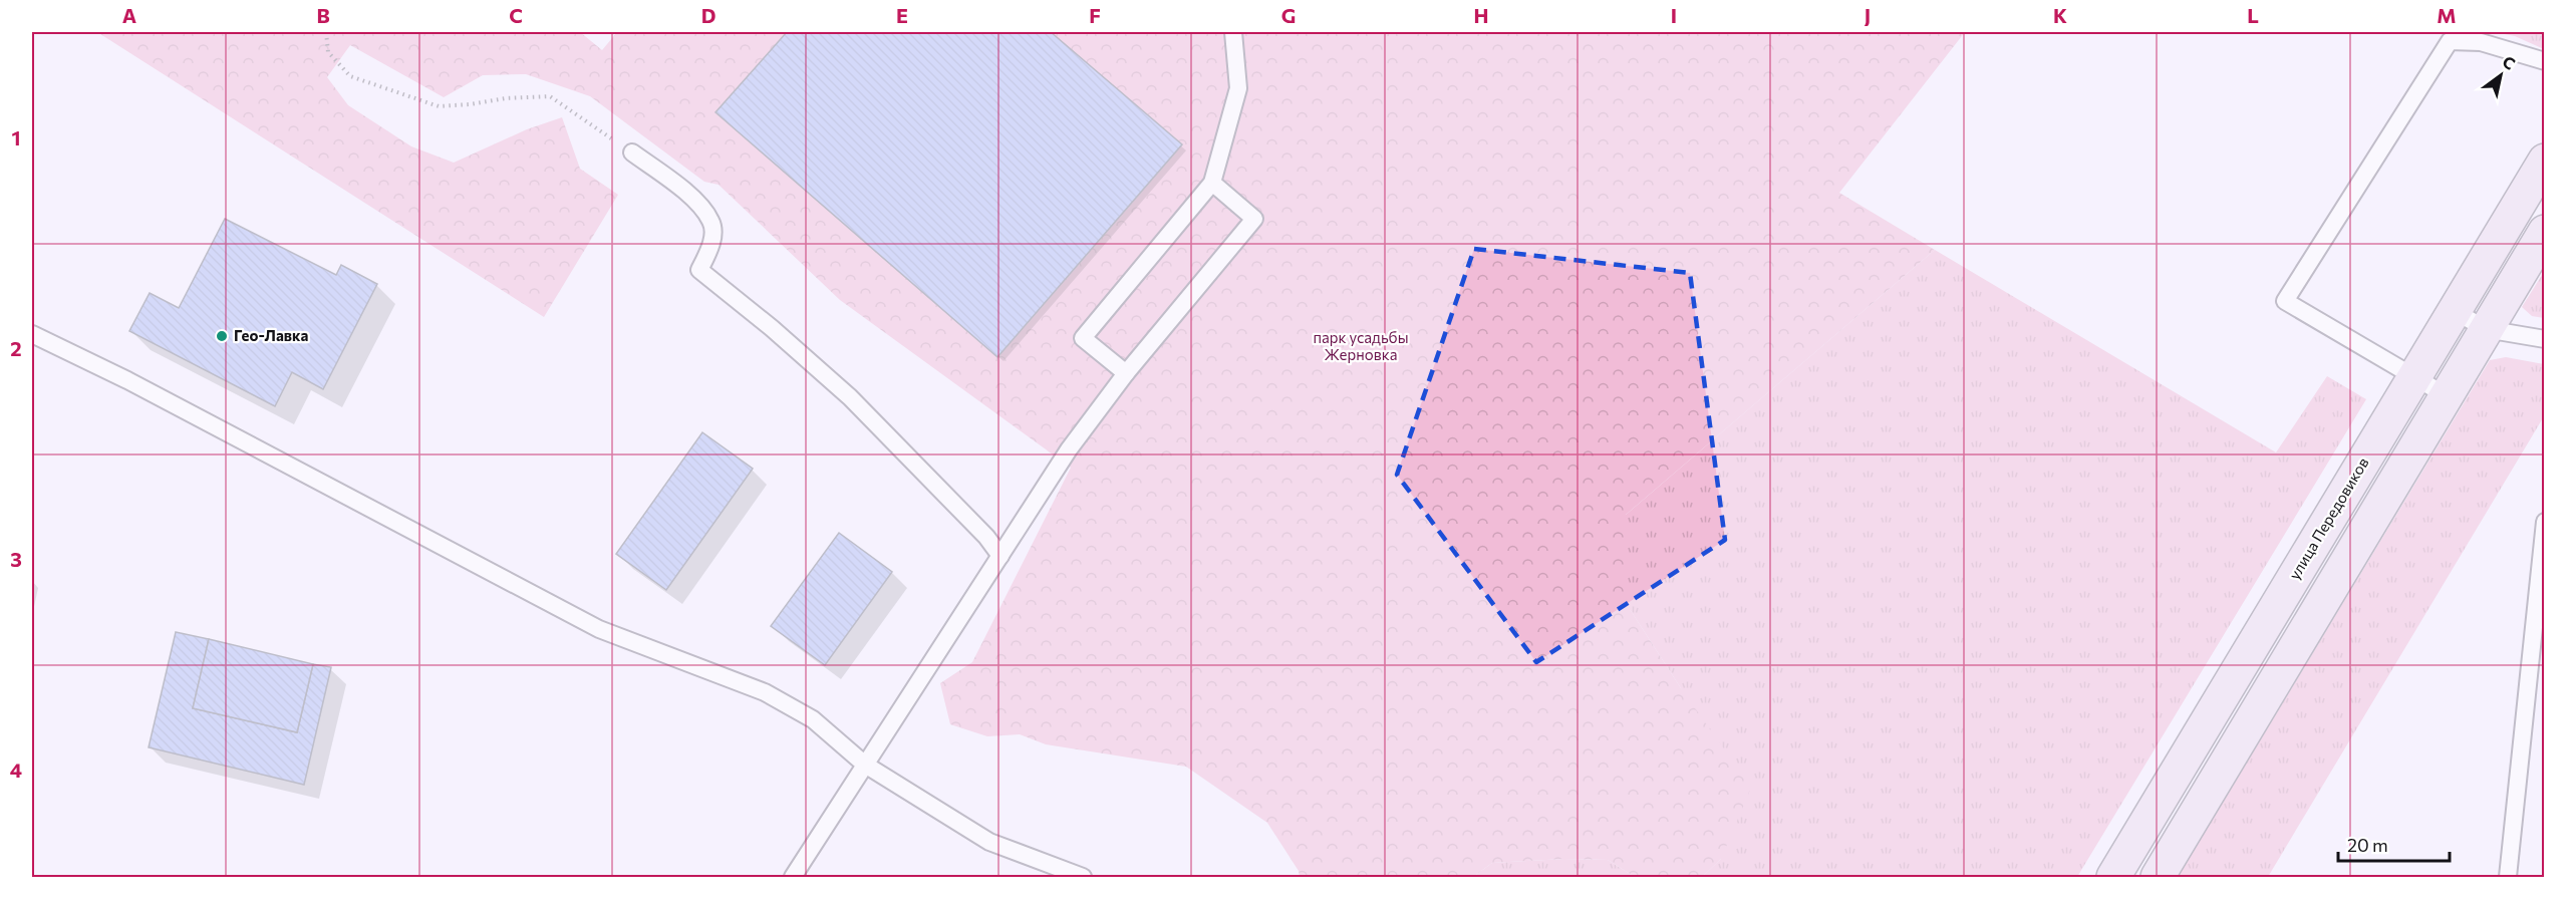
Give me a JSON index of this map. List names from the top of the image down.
{
  "streets": {
    "main road": ["улица Передовиков"]
  },
  "parks": ["парк усадьбы Жерновка"],
  "places": ["Гео-Лавка"],
  "scale_bar": "20 m",
  "north": "top right",
  "grid": {
    "columns": [
      "A",
      "B",
      "C",
      "D",
      "E",
      "F",
      "G",
      "H",
      "I",
      "J",
      "K",
      "L",
      "M"
    ],
    "rows": [
      "1",
      "2",
      "3",
      "4"
    ]
  }
}
